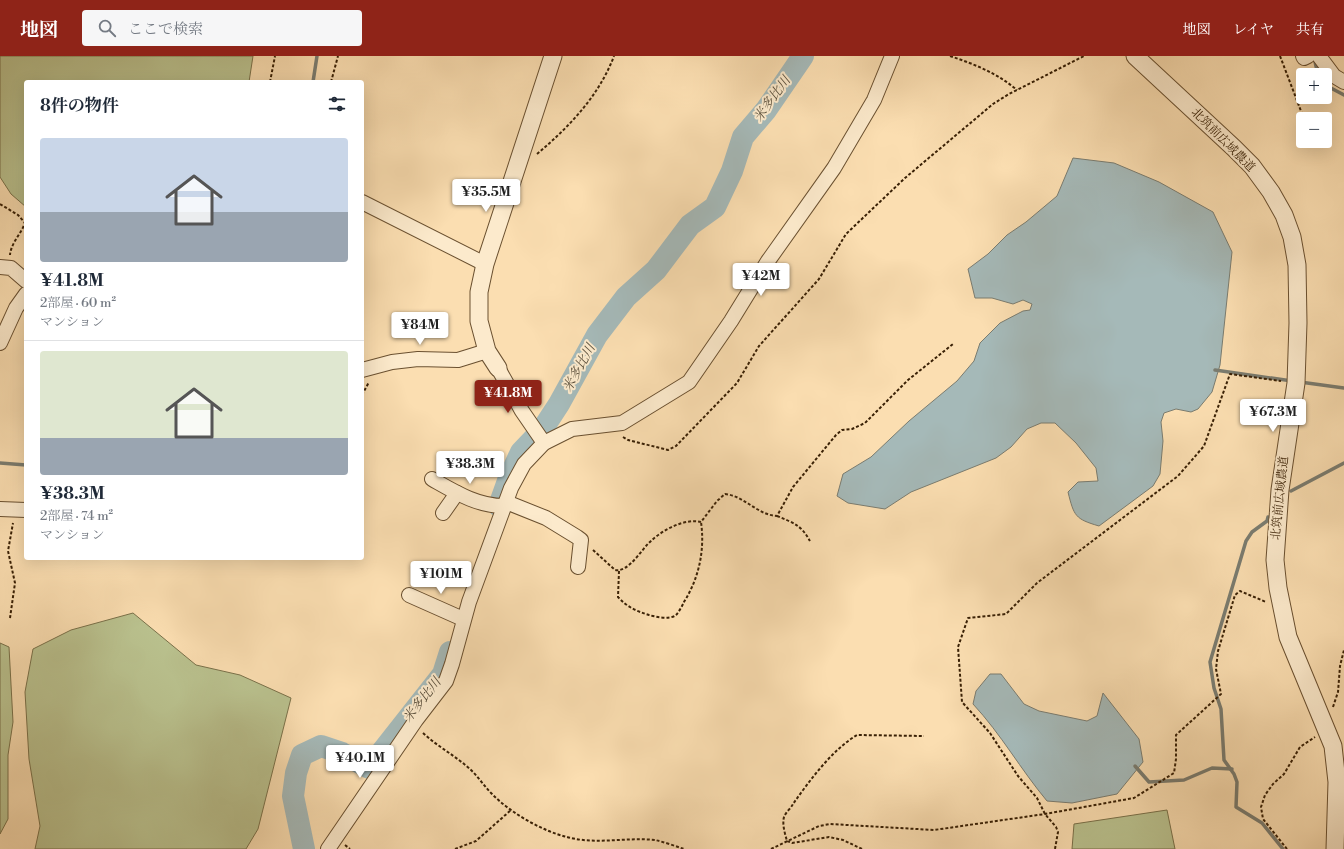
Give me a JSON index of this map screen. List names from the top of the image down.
{
  "streets": {
    "street": ["北筑前広域農道"]
  },
  "water": ["米多比川"],
  "page": {
    "header": "地図",
    "search": "ここで検索",
    "nav": ["地図", "レイヤ", "共有"],
    "map_buttons": ["+", "−"],
    "heading": "8件の物件",
    "list": [
      {
        "name": "¥41.8M",
        "note": "2部屋 · 60 m² · マンション"
      },
      {
        "name": "¥38.3M",
        "note": "2部屋 · 74 m² · マンション"
      }
    ],
    "price": [
      "¥35.5M",
      "¥42M",
      "¥84M",
      "¥41.8M",
      "¥67.3M",
      "¥38.3M",
      "¥101M",
      "¥40.1M"
    ]
  }
}
